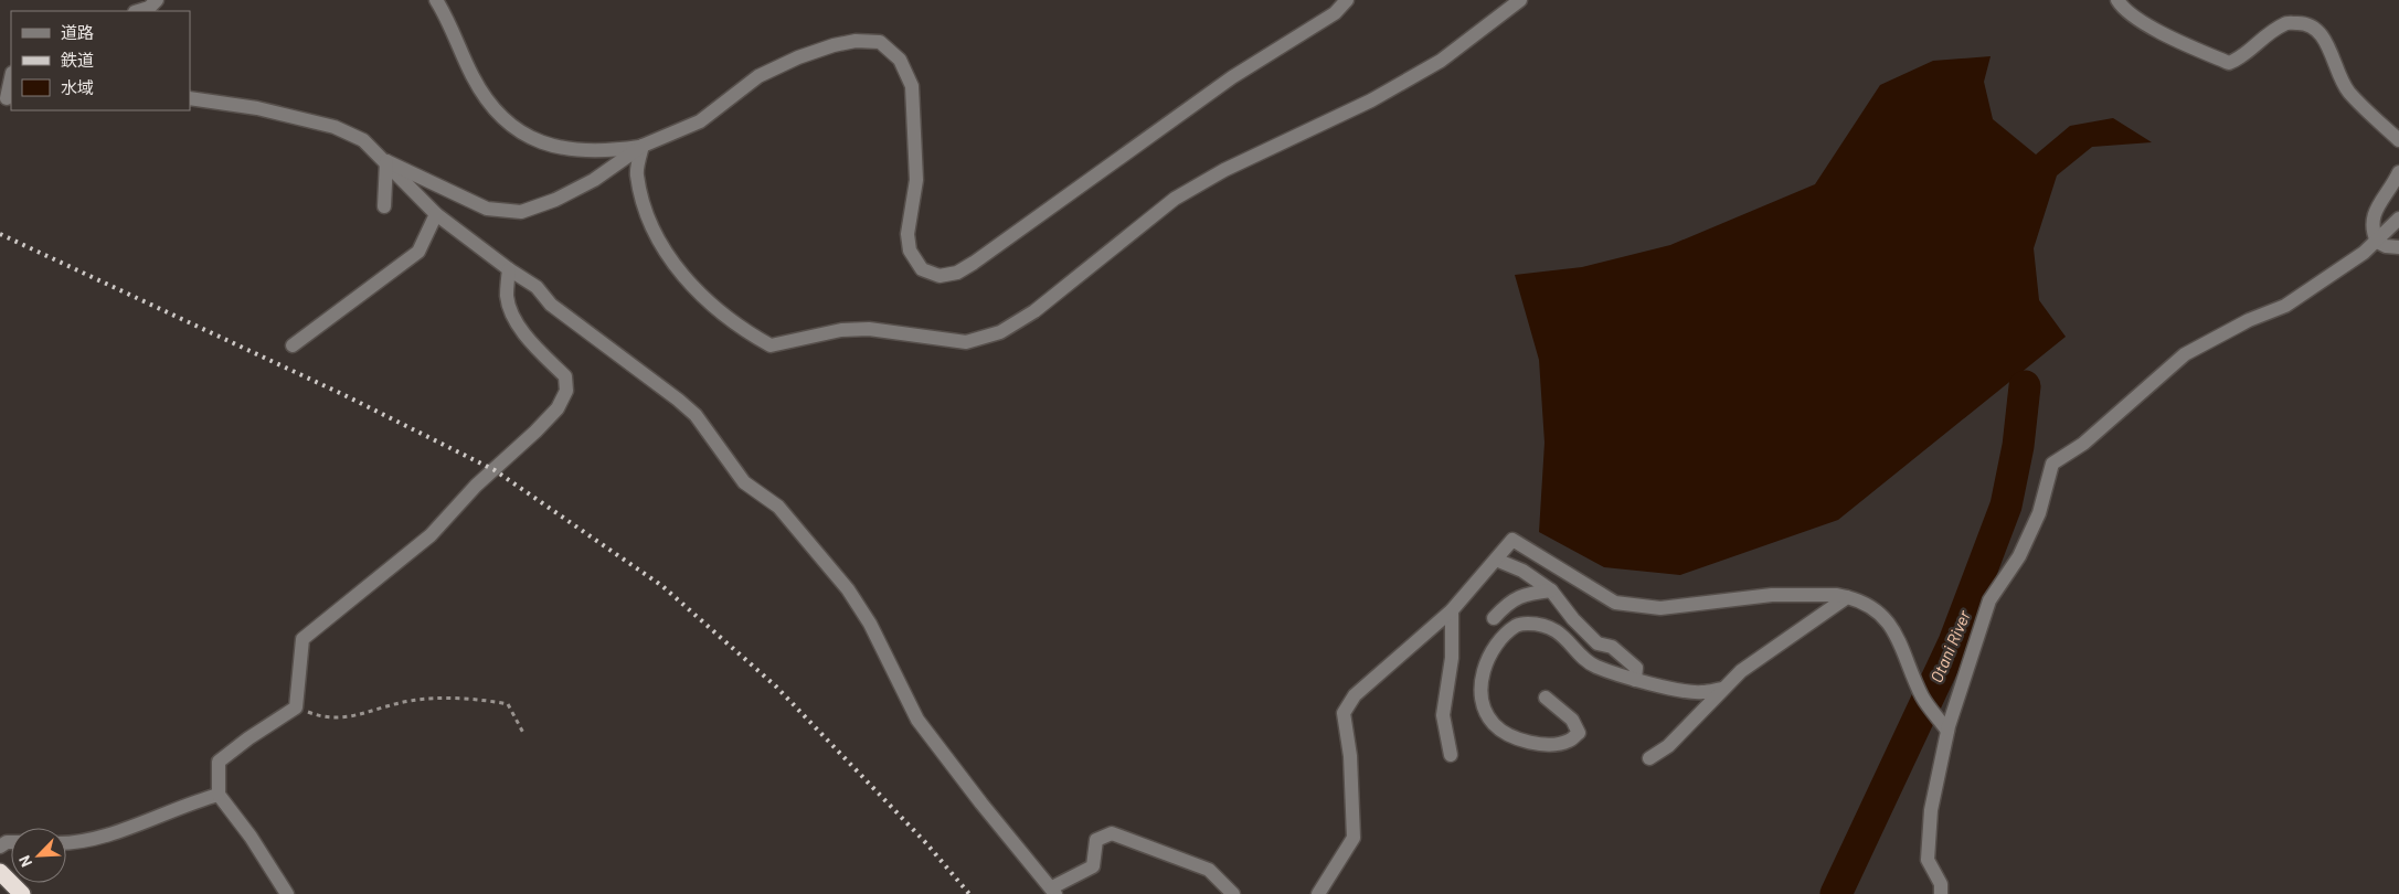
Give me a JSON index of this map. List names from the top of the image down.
{
  "water": ["Otani River"],
  "legend": ["道路", "鉄道", "水域"],
  "north": "bottom left"
}
